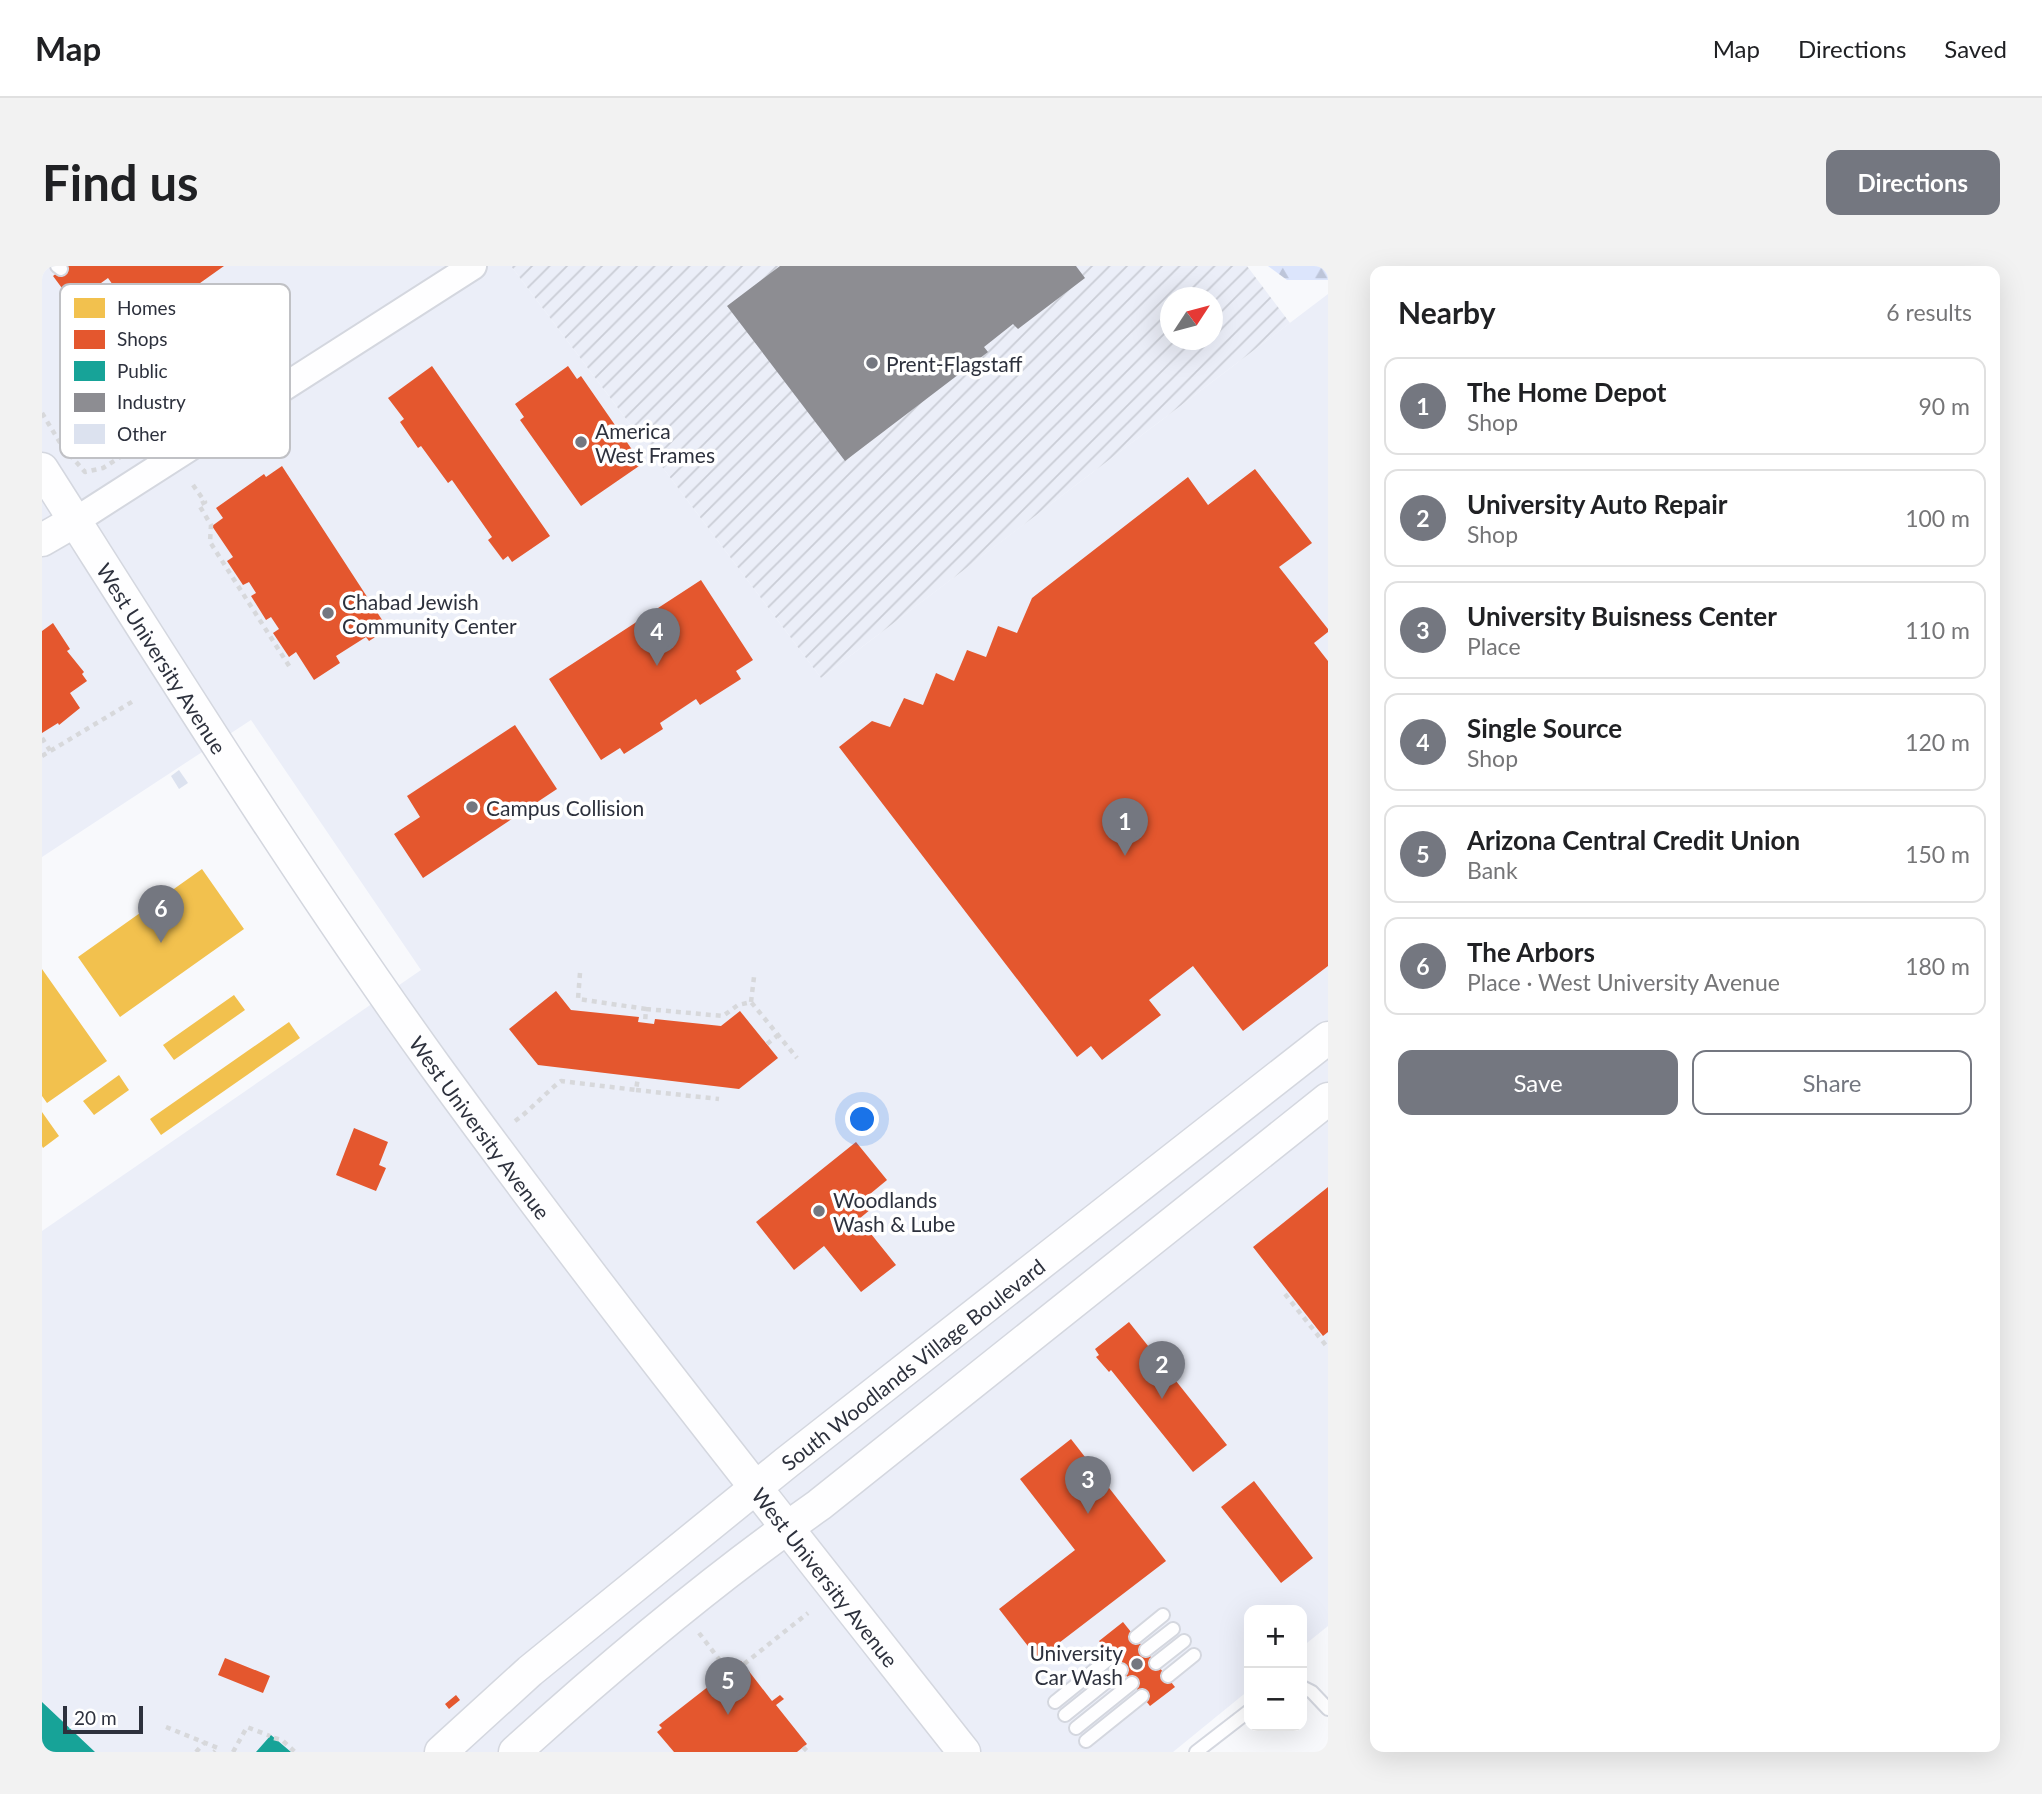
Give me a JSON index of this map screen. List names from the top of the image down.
{
  "streets": {
    "street": ["West University Avenue", "South Woodlands Village Boulevard"]
  },
  "crossings": [
    ["West University Avenue", "South Woodlands Village Boulevard"]
  ],
  "places": [
    "Prent-Flagstaff",
    "America West Frames",
    "Chabad Jewish Community Center",
    "Campus Collision",
    "Woodlands Wash & Lube",
    "University Car Wash"
  ],
  "legend": [
    "Homes",
    "Shops",
    "Public",
    "Industry",
    "Other"
  ],
  "scale_bar": "20 m",
  "north": "top right",
  "page": {
    "header": "Map",
    "nav": ["Map", "Directions", "Saved"],
    "buttons": [
      "Directions",
      ["Save", "Share"]
    ],
    "title": "Find us",
    "heading": ["Nearby", "6 results"],
    "list": [
      {
        "mark": "1",
        "name": "The Home Depot",
        "note": "Shop",
        "value": "90 m"
      },
      {
        "mark": "2",
        "name": "University Auto Repair",
        "note": "Shop",
        "value": "100 m"
      },
      {
        "mark": "3",
        "name": "University Buisness Center",
        "note": "Place",
        "value": "110 m"
      },
      {
        "mark": "4",
        "name": "Single Source",
        "note": "Shop",
        "value": "120 m"
      },
      {
        "mark": "5",
        "name": "Arizona Central Credit Union",
        "note": "Bank",
        "value": "150 m"
      },
      {
        "mark": "6",
        "name": "The Arbors",
        "note": "Place · West University Avenue",
        "value": "180 m"
      }
    ],
    "pins": [
      "4",
      "1",
      "6",
      "2",
      "3",
      "5"
    ],
    "map_buttons": ["+", "−"],
    "scale": "20 m"
  }
}
